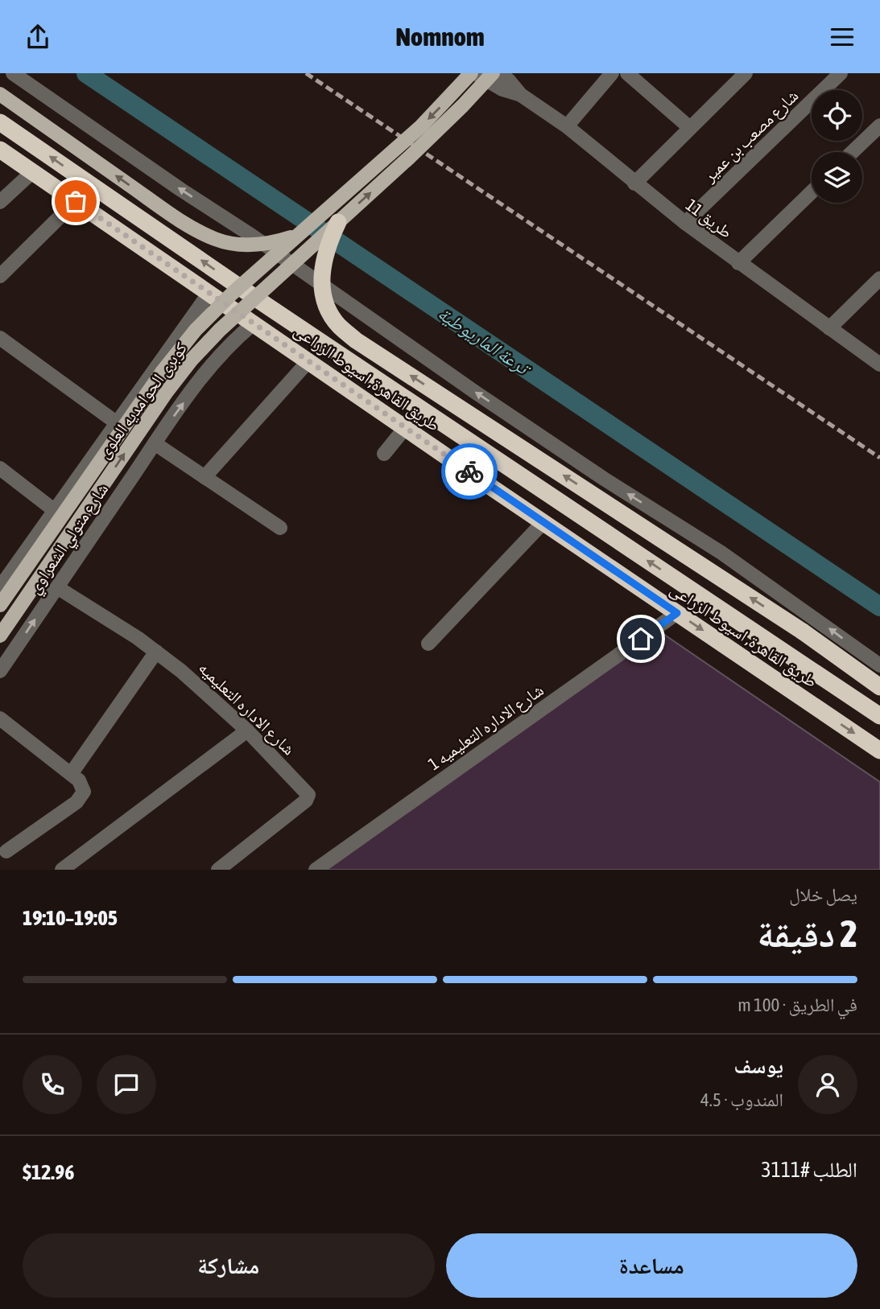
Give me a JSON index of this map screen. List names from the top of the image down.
{
  "streets": {
    "highway": ["طريق القاهرة, اسيوط الزراعى"],
    "main road": ["كوبرى الحوامديه العلوى"],
    "street": [
      "شارع مصعب بن عمير",
      "طريق 11",
      "شارع متولي الشعراوي",
      "شارع الاداره التعليميه",
      "شارع الاداره التعليميه 1"
    ]
  },
  "crossings": [
    ["شارع مصعب بن عمير", "طريق 11"],
    ["طريق 11", "كوبرى الحوامديه العلوى"],
    ["طريق القاهرة, اسيوط الزراعى", "شارع متولي الشعراوي"],
    ["طريق القاهرة, اسيوط الزراعى", "شارع الاداره التعليميه 1"],
    ["شارع متولي الشعراوي", "شارع الاداره التعليميه"]
  ],
  "water": ["ترعة الماريوطية"],
  "page": {
    "header": "Nomnom",
    "heading": ["2 دقيقة", "يصل خلال", "19:05–19:10"],
    "panel": [
      "يوسف",
      "المندوب · 4.5",
      "الطلب #3111",
      "$12.96"
    ],
    "bar": "في الطريق · 100 m",
    "buttons": ["مساعدة", "مشاركة"]
  }
}
